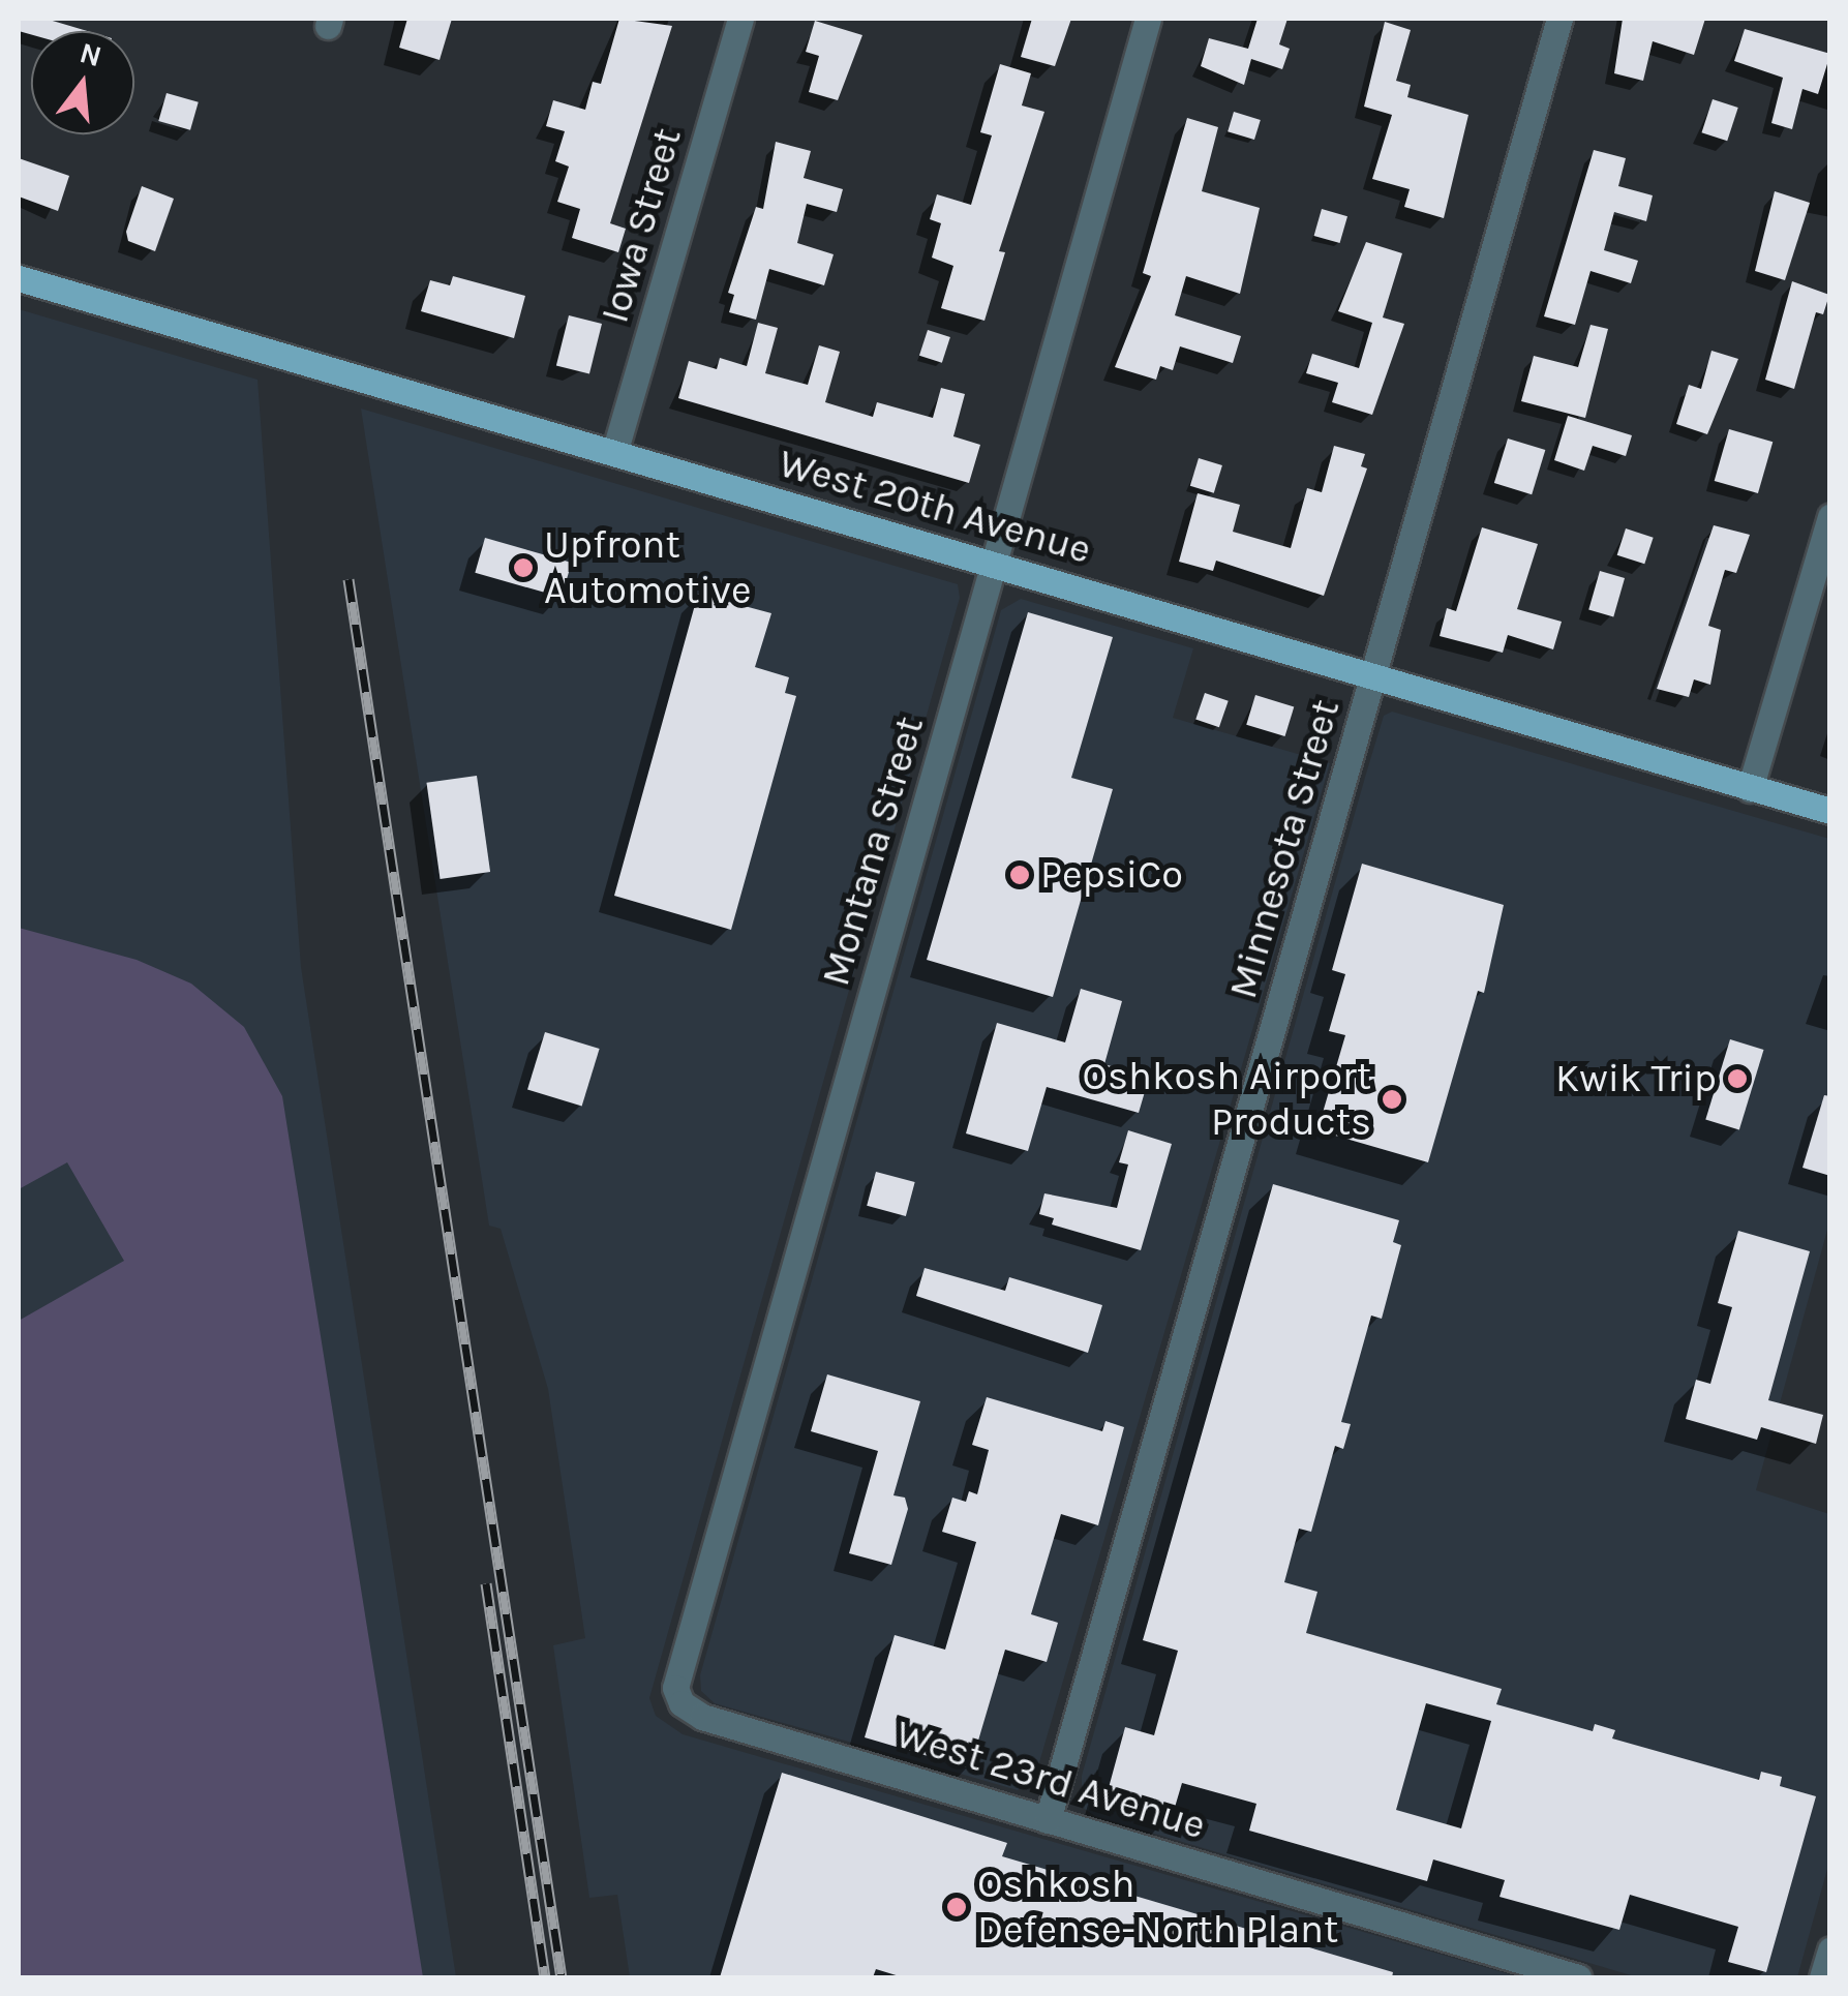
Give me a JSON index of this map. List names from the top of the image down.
{
  "streets": {
    "main road": ["West 20th Avenue"],
    "street": [
      "Iowa Street",
      "Minnesota Street",
      "Montana Street",
      "West 23rd Avenue"
    ]
  },
  "crossings": [
    ["Iowa Street", "West 20th Avenue"],
    ["West 20th Avenue", "Minnesota Street"],
    ["West 20th Avenue", "Montana Street"],
    ["Minnesota Street", "West 23rd Avenue"],
    ["Montana Street", "West 23rd Avenue"]
  ],
  "places": [
    "Upfront Automotive",
    "PepsiCo",
    "Kwik Trip",
    "Oshkosh Airport Products",
    "Oshkosh Defense-North Plant"
  ],
  "north": "top"
}
